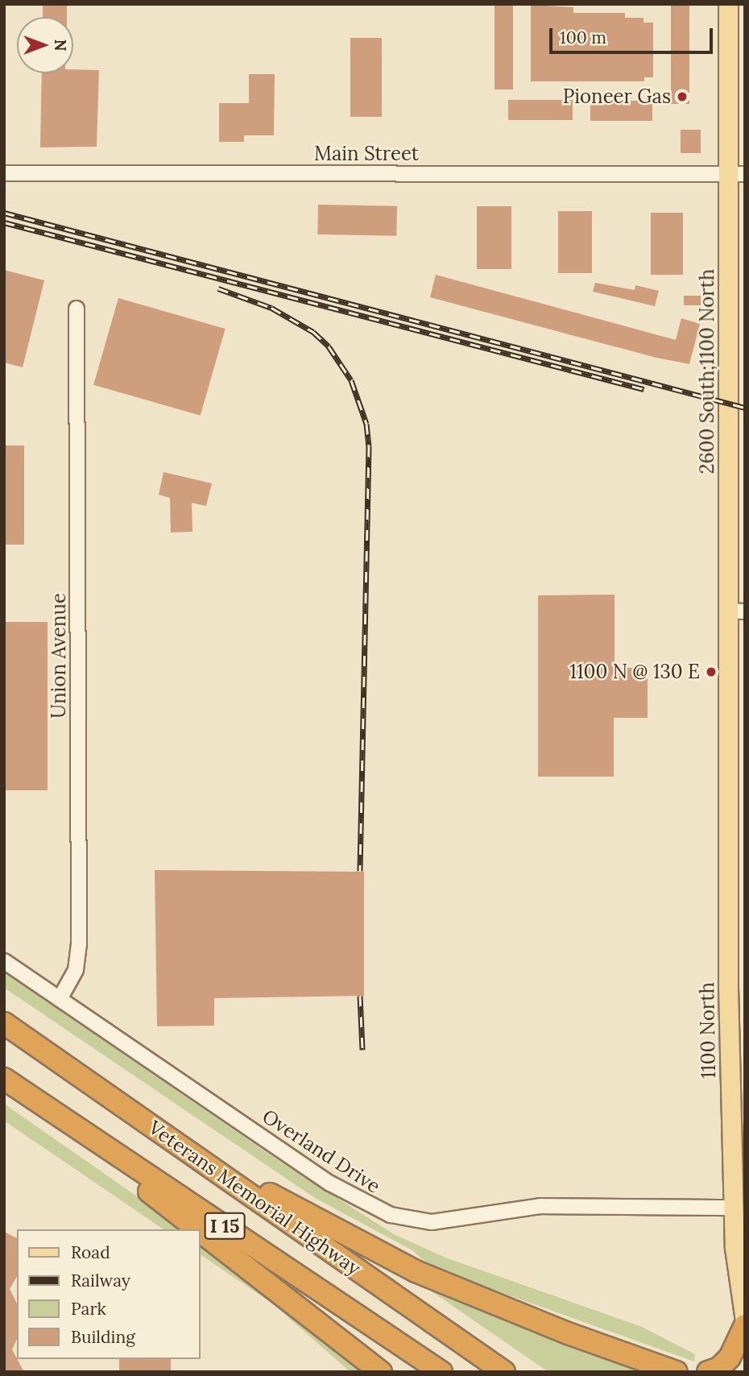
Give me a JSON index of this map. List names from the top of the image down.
{
  "streets": {
    "highway": ["Veterans Memorial Highway", "I 15"],
    "main road": ["2600 South;1100 North", "1100 North"],
    "street": ["Main Street", "Union Avenue", "Overland Drive"]
  },
  "crossings": [
    ["Main Street", "2600 South;1100 North"],
    ["2600 South;1100 North", "1100 North"],
    ["Union Avenue", "Overland Drive"],
    ["1100 North", "Overland Drive"]
  ],
  "places": ["Pioneer Gas", "1100 N @ 130 E"],
  "legend": [
    "Road",
    "Railway",
    "Park",
    "Building"
  ],
  "scale_bar": "100 m",
  "north": "right"
}
